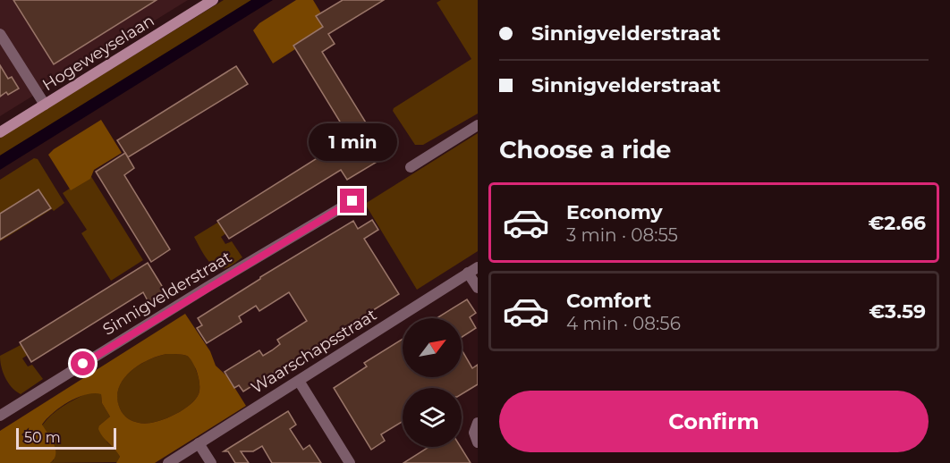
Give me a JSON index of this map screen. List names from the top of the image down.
{
  "streets": {
    "main road": ["Hogeweyselaan"],
    "street": ["Sinnigvelderstraat", "Waarschapsstraat"]
  },
  "scale_bar": "50 m",
  "north": "top right",
  "page": {
    "banner": ["Sinnigvelderstraat", "Sinnigvelderstraat"],
    "heading": "Choose a ride",
    "bubble": "1 min",
    "list": [
      {
        "name": "Economy",
        "note": "3 min · 08:55",
        "value": "€2.66"
      },
      {
        "name": "Comfort",
        "note": "4 min · 08:56",
        "value": "€3.59"
      }
    ],
    "buttons": "Confirm",
    "scale": "50 m"
  }
}
